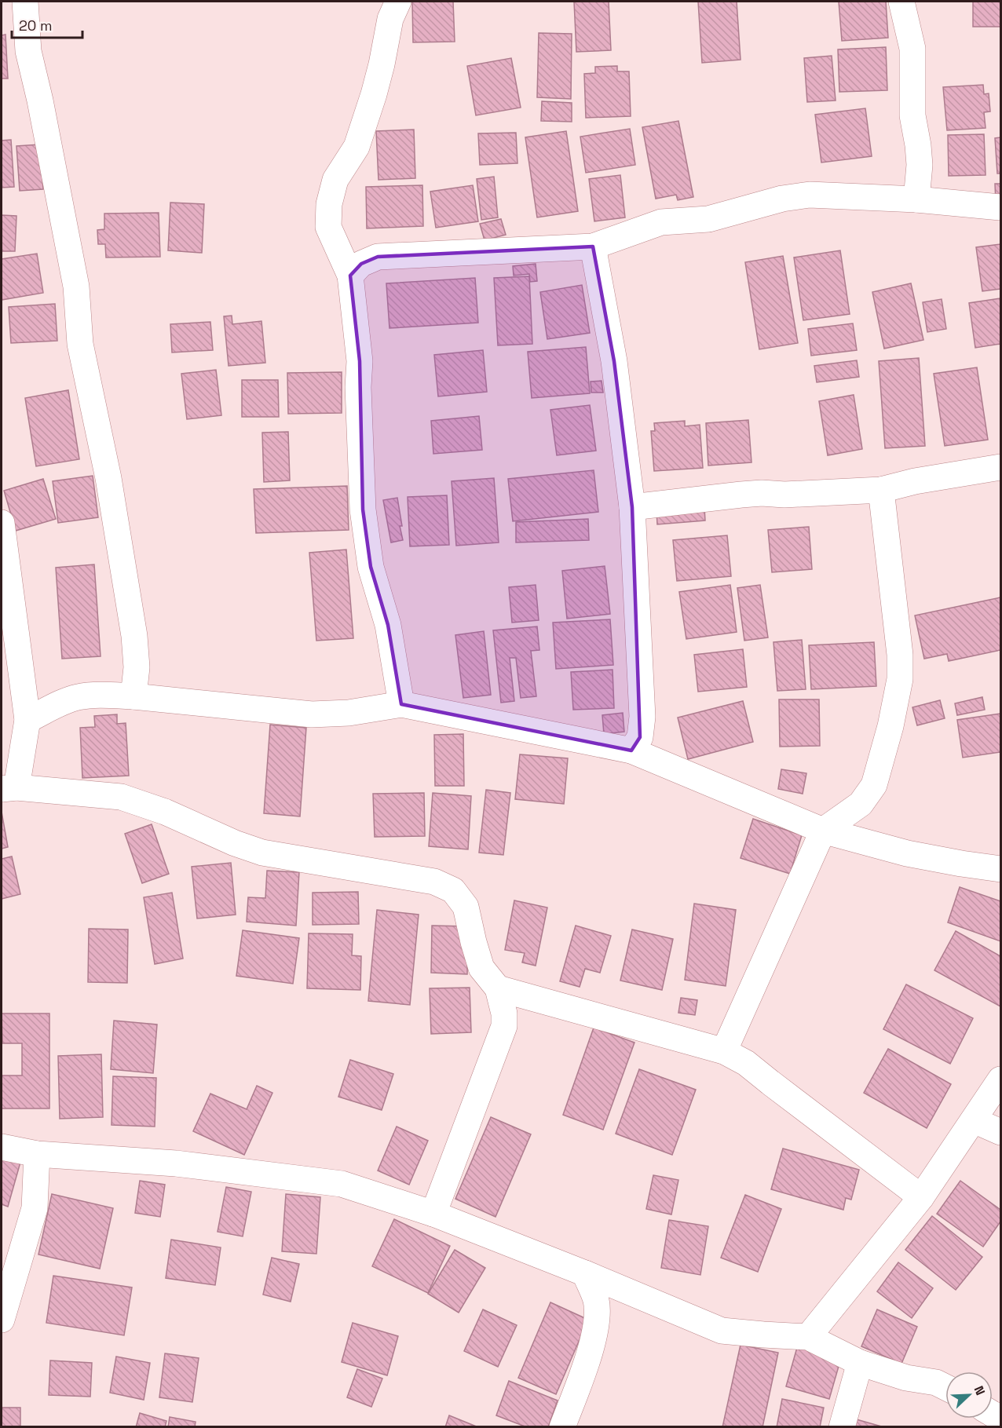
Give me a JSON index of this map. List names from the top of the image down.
{
  "scale_bar": "20 m",
  "north": "top right"
}
